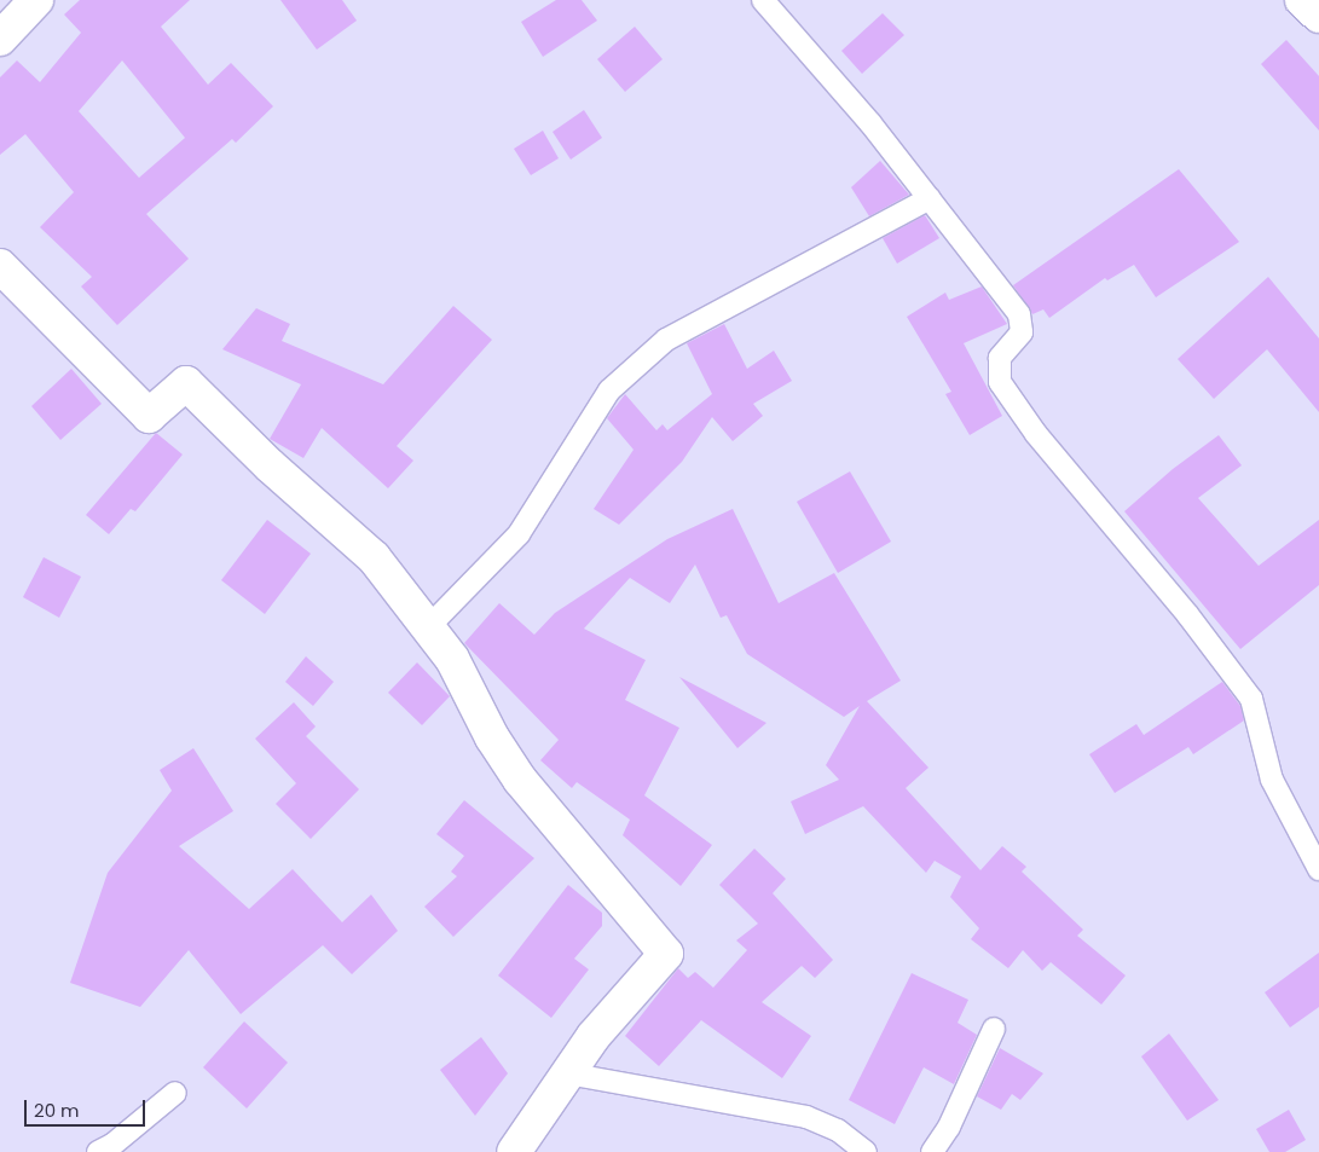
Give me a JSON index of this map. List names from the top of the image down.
{
  "scale_bar": "20 m"
}
